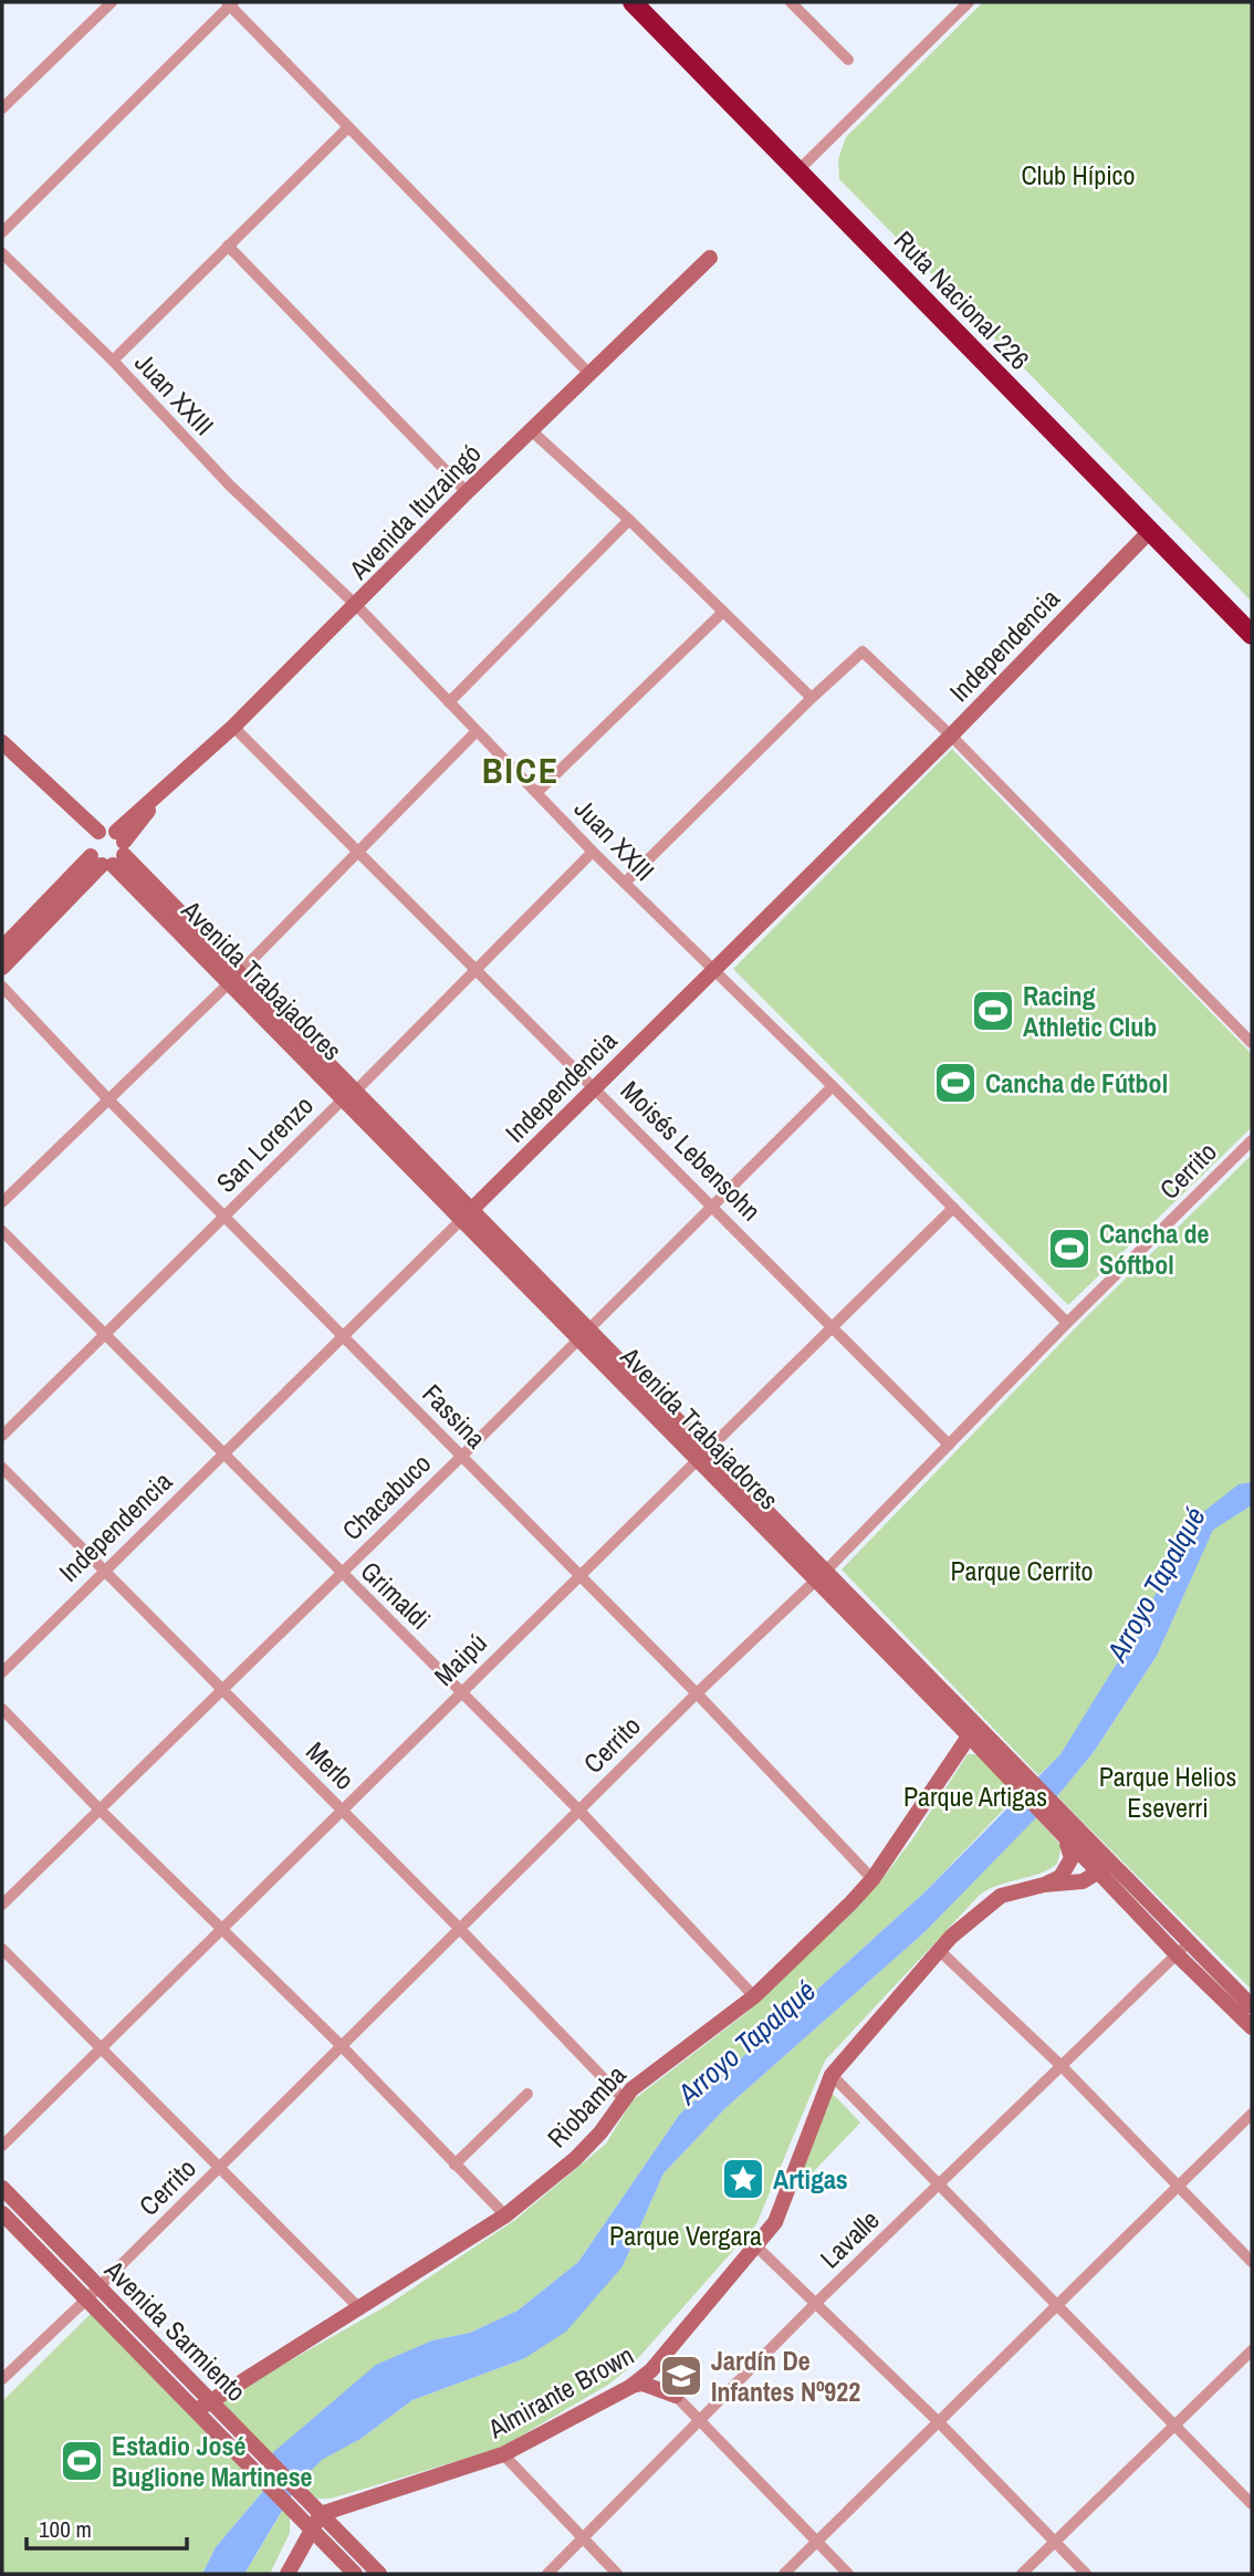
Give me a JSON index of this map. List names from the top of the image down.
{
  "streets": {
    "highway": ["Ruta Nacional 226"],
    "main road": [
      "Avenida Ituzaingó",
      "Independencia",
      "Avenida Trabajadores",
      "Riobamba",
      "Avenida Sarmiento",
      "Almirante Brown"
    ],
    "street": [
      "Juan XXIII",
      "San Lorenzo",
      "Moisés Lebensohn",
      "Cerrito",
      "Fassina",
      "Chacabuco",
      "Grimaldi",
      "Maipú",
      "Merlo",
      "Lavalle"
    ]
  },
  "crossings": [
    ["Ruta Nacional 226", "Independencia"],
    ["Juan XXIII", "Avenida Ituzaingó"],
    ["Juan XXIII", "Independencia"],
    ["Juan XXIII", "San Lorenzo"],
    ["Juan XXIII", "Cerrito"],
    ["Juan XXIII", "Chacabuco"],
    ["Juan XXIII", "Maipú"],
    ["Avenida Ituzaingó", "Avenida Trabajadores"],
    ["Avenida Ituzaingó", "Moisés Lebensohn"],
    ["Independencia", "Avenida Trabajadores"],
    ["Independencia", "Moisés Lebensohn"],
    ["Independencia", "Fassina"],
    ["Independencia", "Grimaldi"],
    ["Independencia", "Merlo"],
    ["Avenida Trabajadores", "San Lorenzo"],
    ["Avenida Trabajadores", "Cerrito"],
    ["Avenida Trabajadores", "Chacabuco"],
    ["Avenida Trabajadores", "Maipú"],
    ["Avenida Trabajadores", "Riobamba"],
    ["Avenida Trabajadores", "Lavalle"],
    ["Avenida Trabajadores", "Almirante Brown"],
    ["San Lorenzo", "Moisés Lebensohn"],
    ["San Lorenzo", "Fassina"],
    ["San Lorenzo", "Grimaldi"],
    ["Moisés Lebensohn", "Cerrito"],
    ["Moisés Lebensohn", "Chacabuco"],
    ["Moisés Lebensohn", "Maipú"],
    ["Cerrito", "Fassina"],
    ["Cerrito", "Grimaldi"],
    ["Cerrito", "Merlo"],
    ["Cerrito", "Avenida Sarmiento"],
    ["Fassina", "Chacabuco"],
    ["Fassina", "Maipú"],
    ["Fassina", "Riobamba"],
    ["Chacabuco", "Grimaldi"],
    ["Chacabuco", "Merlo"],
    ["Grimaldi", "Maipú"],
    ["Grimaldi", "Riobamba"],
    ["Maipú", "Merlo"],
    ["Merlo", "Riobamba"],
    ["Riobamba", "Avenida Sarmiento"],
    ["Avenida Sarmiento", "Almirante Brown"]
  ],
  "districts": ["BICE"],
  "water": ["Arroyo Tapalqué"],
  "parks": [
    "Club Hípico",
    "Parque Cerrito",
    "Parque Helios Eseverri",
    "Parque Artigas",
    "Parque Vergara"
  ],
  "places": {
    "sports": [
      "Racing Athletic Club",
      "Cancha de Fútbol",
      "Cancha de Sóftbol",
      "Estadio José Buglione Martinese"
    ],
    "place": ["Artigas"],
    "school or university": ["Jardín De Infantes Nº922"]
  },
  "scale_bar": "100 m"
}
